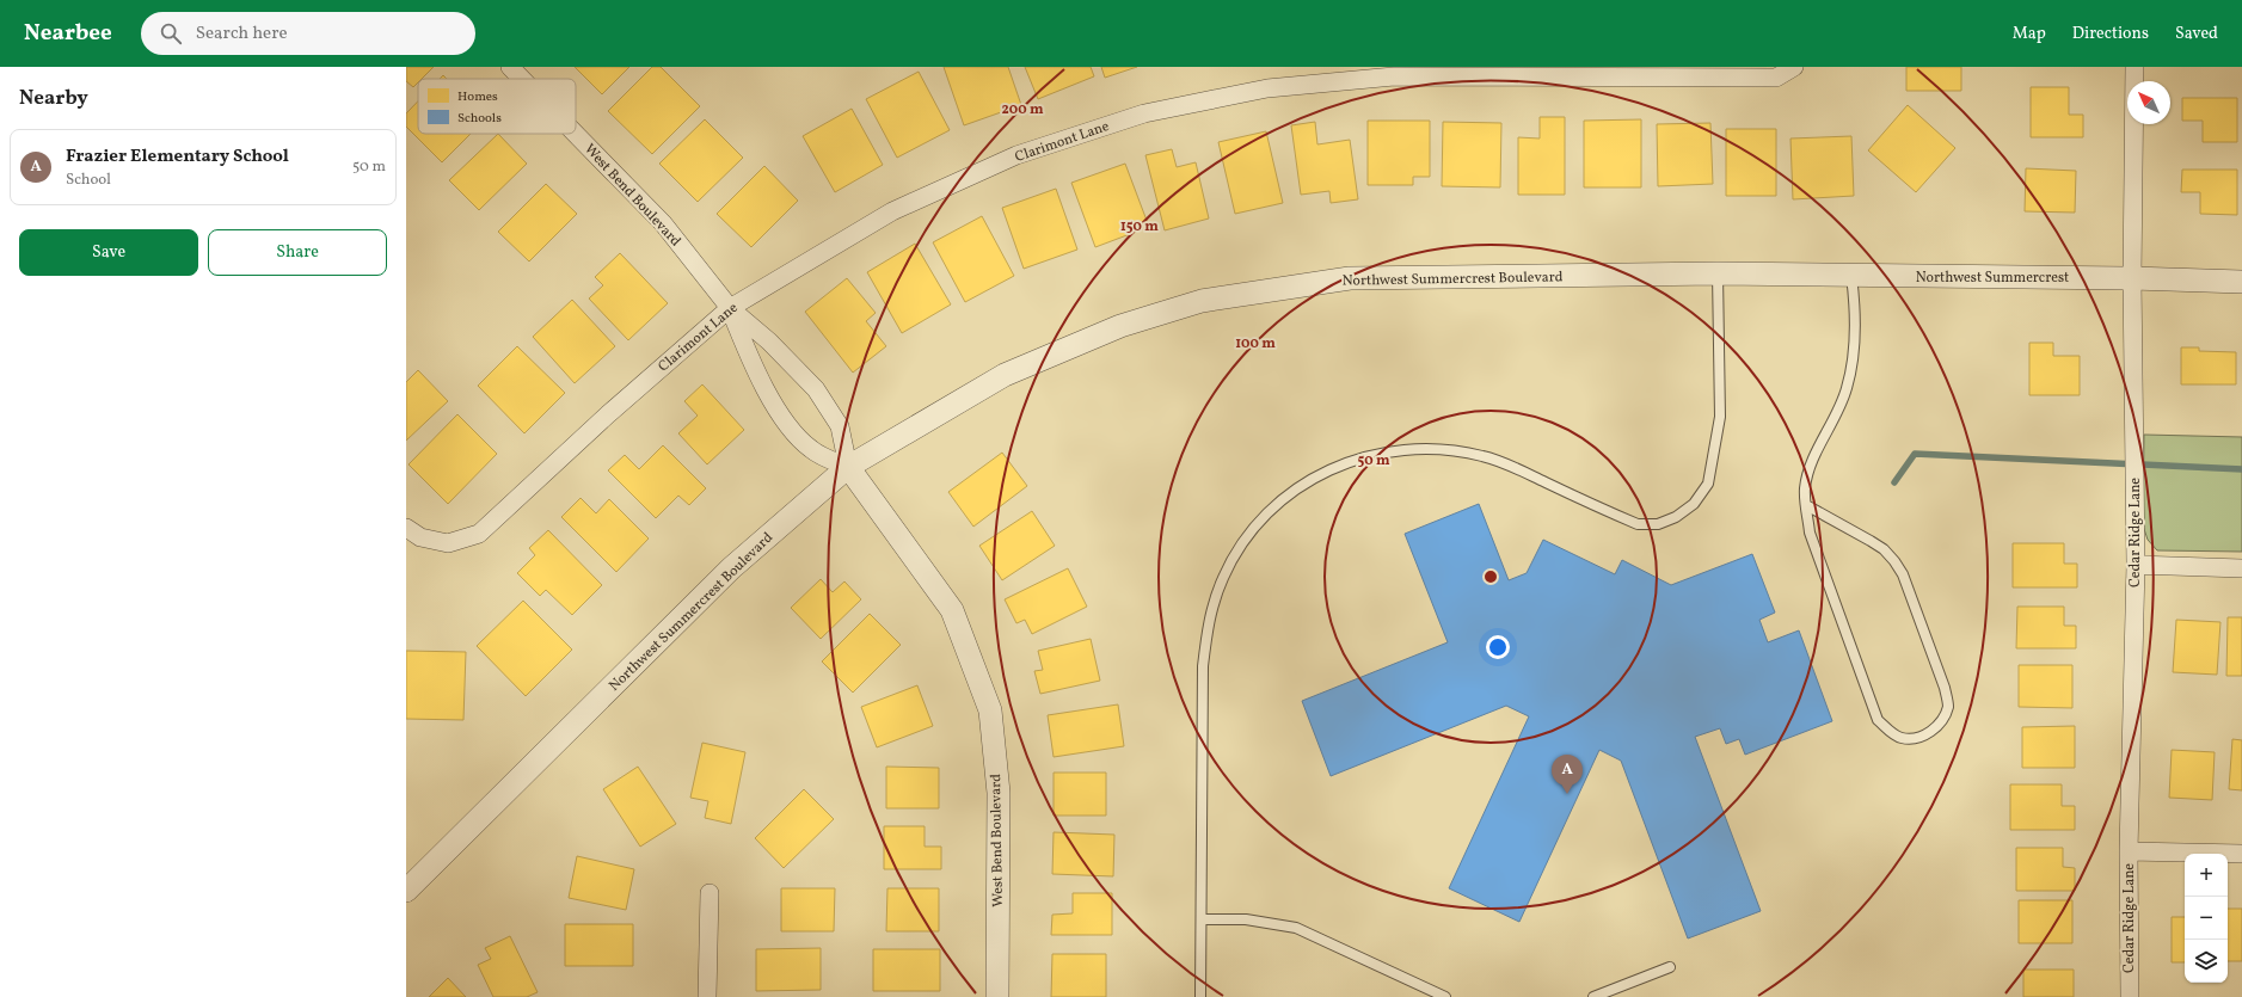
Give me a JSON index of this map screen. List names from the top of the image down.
{
  "streets": {
    "street": [
      "Clarimont Lane",
      "West Bend Boulevard",
      "Northwest Summercrest",
      "Northwest Summercrest Boulevard",
      "Cedar Ridge Lane"
    ]
  },
  "crossings": [
    ["Clarimont Lane", "West Bend Boulevard"],
    ["West Bend Boulevard", "Northwest Summercrest Boulevard"],
    ["Northwest Summercrest", "Northwest Summercrest Boulevard"],
    ["Northwest Summercrest", "Cedar Ridge Lane"]
  ],
  "legend": ["Homes", "Schools"],
  "north": "top left",
  "page": {
    "header": "Nearbee",
    "search": "Search here",
    "nav": ["Map", "Directions", "Saved"],
    "heading": "Nearby",
    "list": [
      {
        "mark": "A",
        "name": "Frazier Elementary School",
        "note": "School",
        "value": "50 m"
      }
    ],
    "buttons": ["Save", "Share"],
    "pins": "A",
    "map_buttons": ["+", "−"]
  },
  "rings": [
    "200 m",
    "150 m",
    "100 m",
    "50 m"
  ]
}
